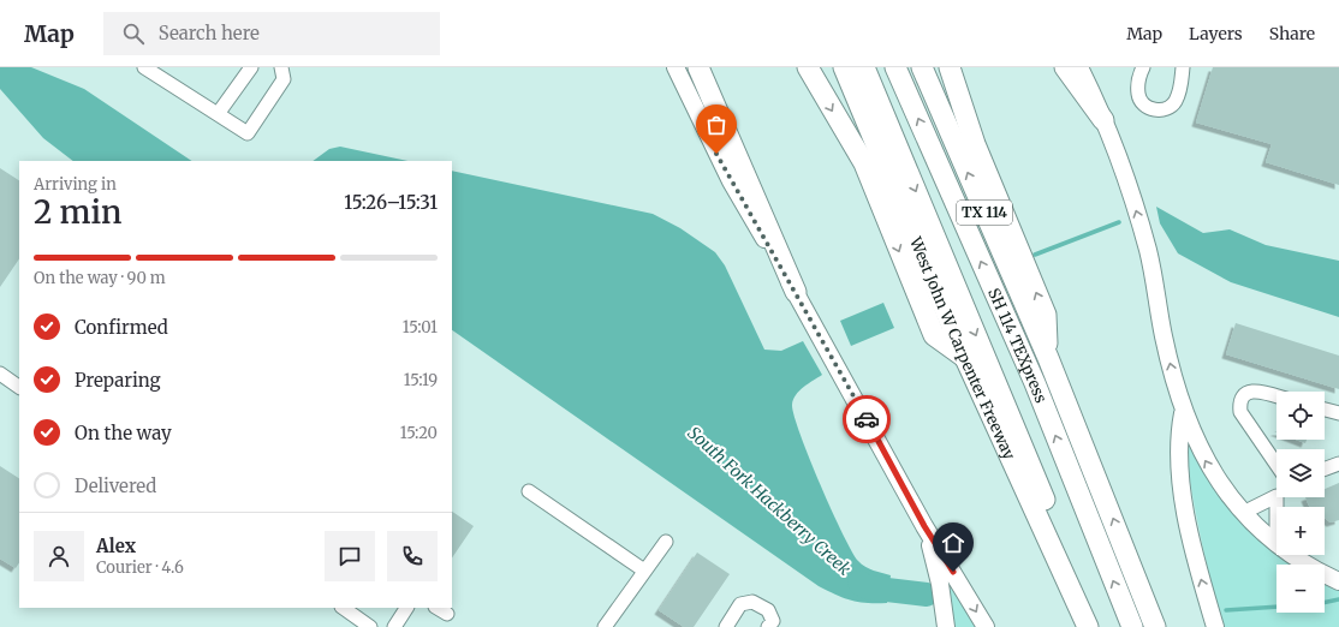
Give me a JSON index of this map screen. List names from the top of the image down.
{
  "streets": {
    "highway": ["TX 114", "SH 114 TEXpress", "West John W Carpenter Freeway"]
  },
  "water": ["South Fork Hackberry Creek"],
  "page": {
    "header": "Map",
    "search": "Search here",
    "nav": ["Map", "Layers", "Share"],
    "heading": ["2 min", "Arriving in", "15:26–15:31"],
    "panel": ["Alex", "Courier · 4.6"],
    "bar": "On the way · 90 m",
    "list": [
      ["Confirmed", "15:01"],
      ["Preparing", "15:19"],
      ["On the way", "15:20"],
      "Delivered"
    ],
    "map_buttons": ["+", "−"]
  }
}
